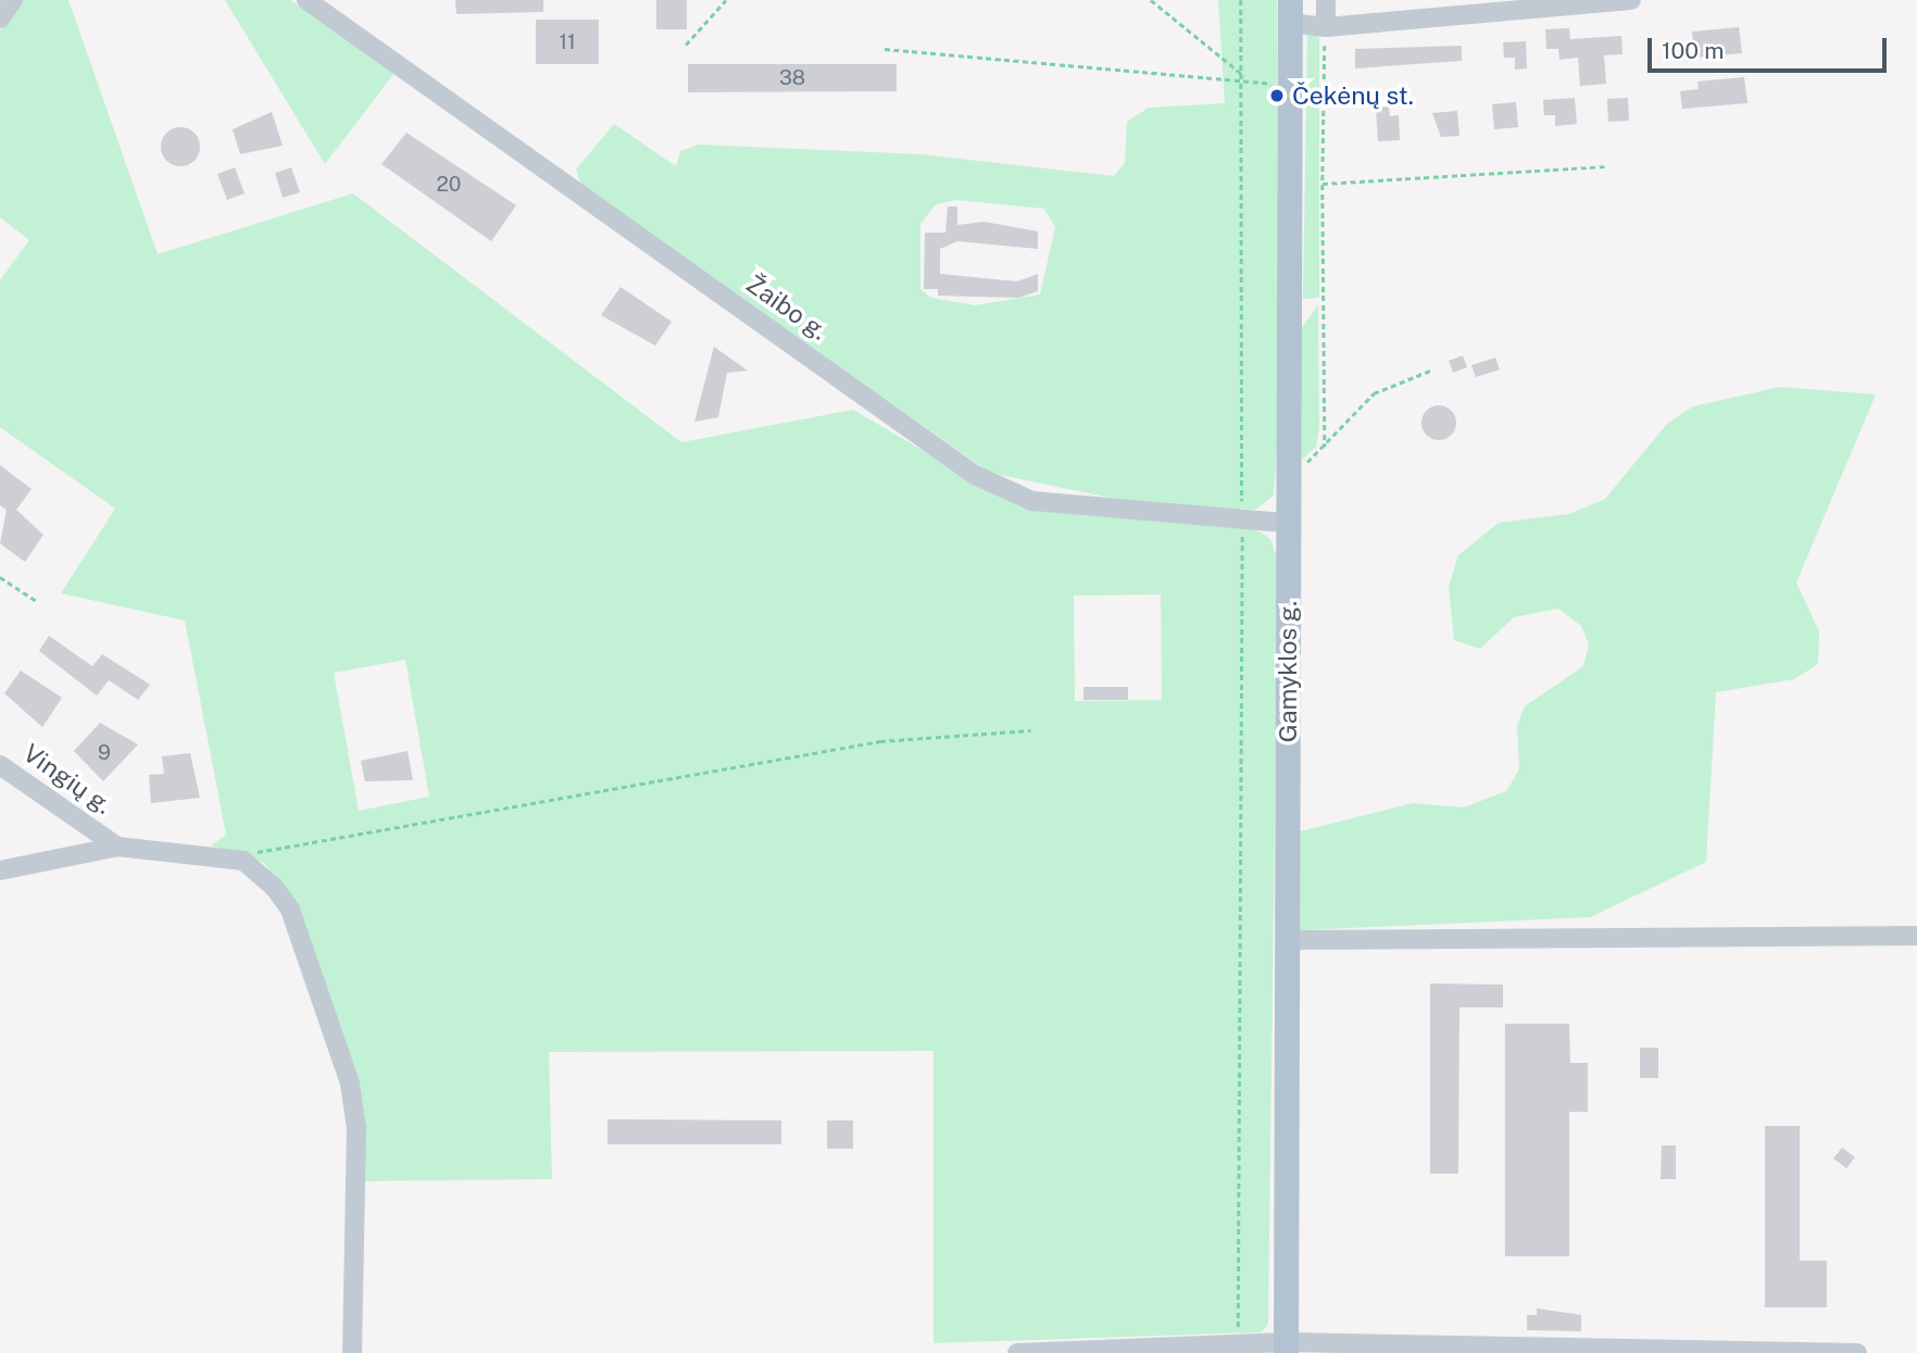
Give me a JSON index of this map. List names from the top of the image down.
{
  "streets": {
    "main road": ["Gamyklos g."],
    "street": ["Žaibo g.", "Vingių g."]
  },
  "crossings": [
    ["Žaibo g.", "Gamyklos g."]
  ],
  "places": ["Čekėnų st."],
  "house_numbers": [
    "11",
    "38",
    "20",
    "9"
  ],
  "scale_bar": "100 m"
}
